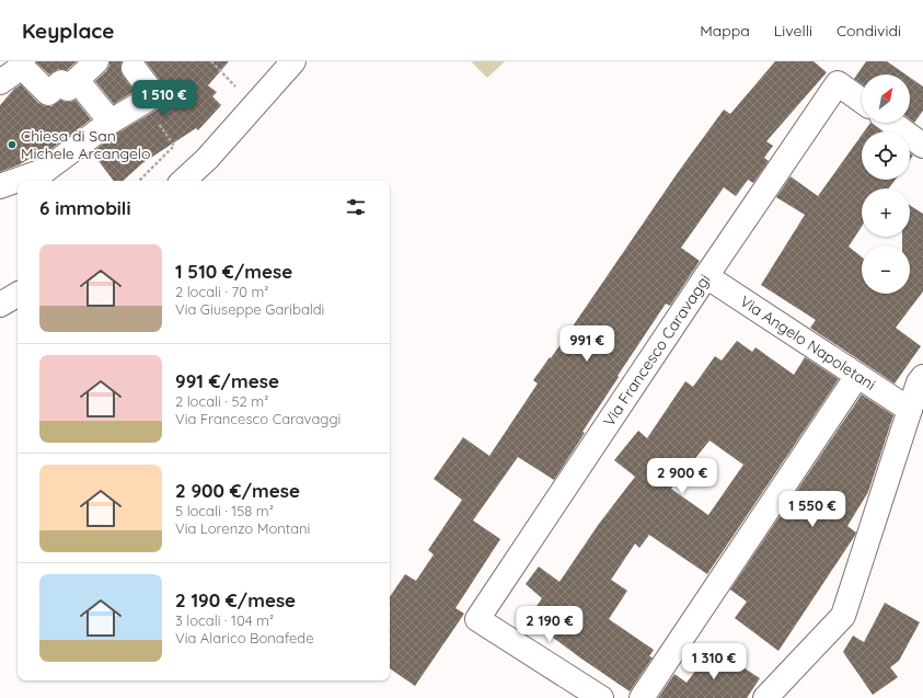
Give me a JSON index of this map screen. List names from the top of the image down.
{
  "streets": {
    "street": ["Via Angelo Napoletani", "Via Francesco Caravaggi"]
  },
  "crossings": [
    ["Via Angelo Napoletani", "Via Francesco Caravaggi"]
  ],
  "places": ["Chiesa di San Michele Arcangelo"],
  "north": "top right",
  "page": {
    "header": "Keyplace",
    "nav": ["Mappa", "Livelli", "Condividi"],
    "map_buttons": ["+", "−"],
    "price": [
      "1 510 €",
      "991 €",
      "2 900 €",
      "1 550 €",
      "2 190 €",
      "1 310 €"
    ],
    "heading": "6 immobili",
    "list": [
      {
        "name": "1 510 €/mese",
        "note": "2 locali · 70 m² · Via Giuseppe Garibaldi"
      },
      {
        "name": "991 €/mese",
        "note": "2 locali · 52 m² · Via Francesco Caravaggi"
      },
      {
        "name": "2 900 €/mese",
        "note": "5 locali · 158 m² · Via Lorenzo Montani"
      },
      {
        "name": "2 190 €/mese",
        "note": "3 locali · 104 m² · Via Alarico Bonafede"
      }
    ]
  }
}
